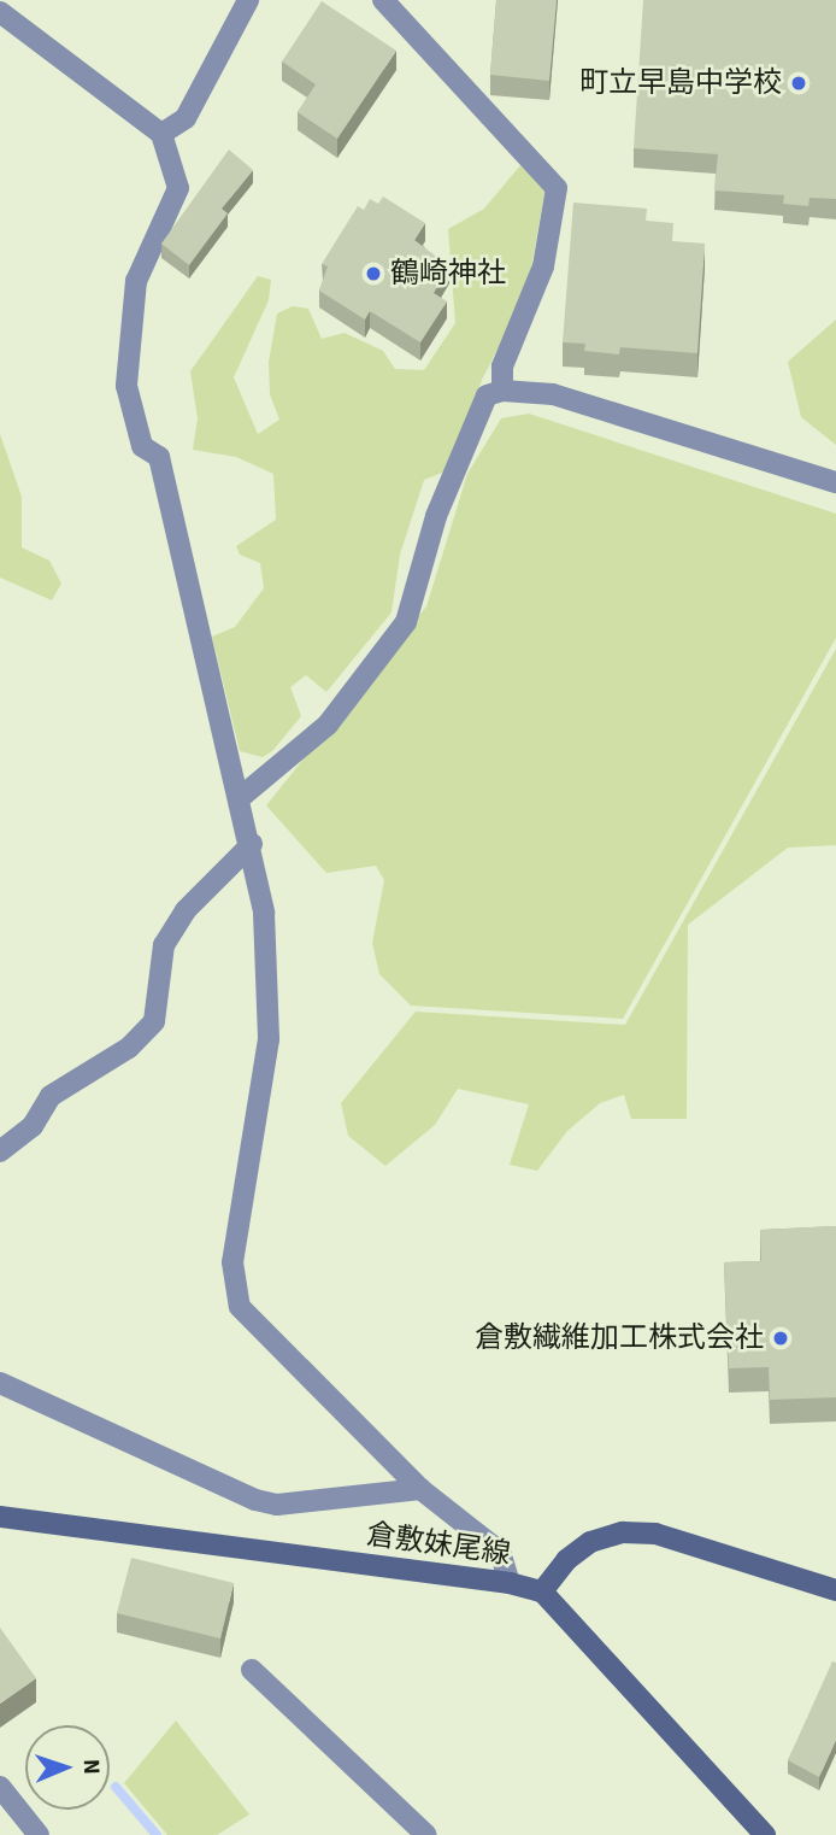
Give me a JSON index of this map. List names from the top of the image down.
{
  "streets": {
    "main road": ["倉敷妹尾線"]
  },
  "places": ["町立早島中学校", "鶴崎神社", "倉敷繊維加工株式会社"],
  "north": "right"
}
